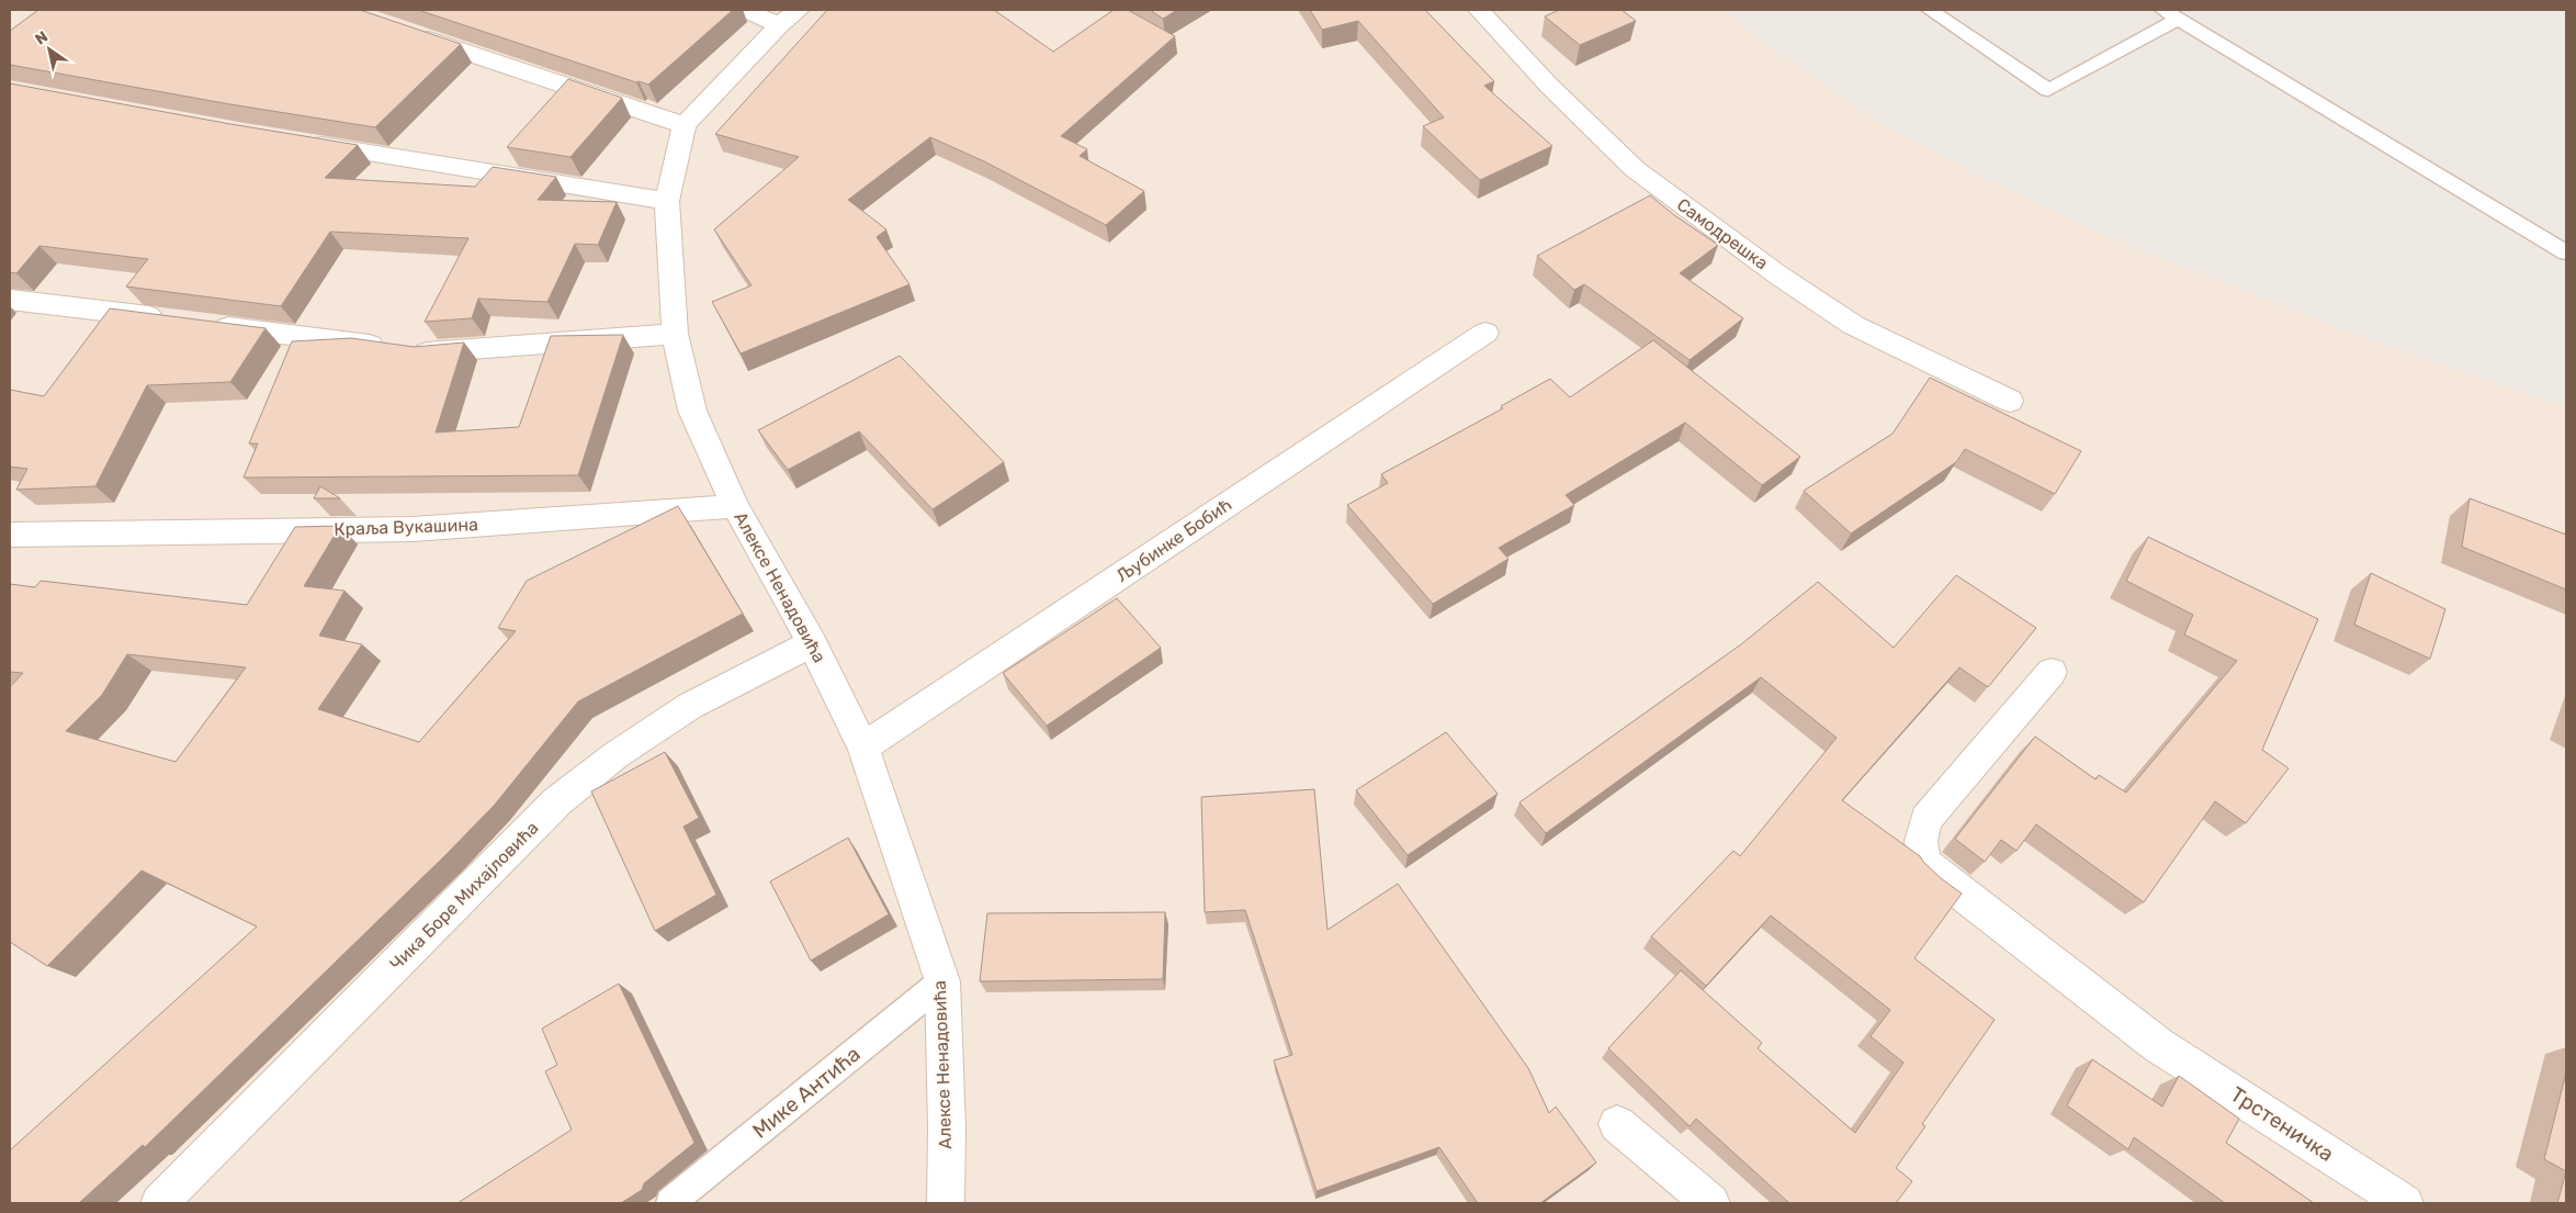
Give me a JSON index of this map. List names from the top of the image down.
{
  "streets": {
    "street": [
      "Самодрешка",
      "Краља Вукашина",
      "Љубинке Бобић",
      "Алексе Ненадовића",
      "Чика Боре Михајловића",
      "Трстеничка"
    ],
    "lane": ["Мике Антића"]
  },
  "crossings": [
    ["Краља Вукашина", "Алексе Ненадовића"],
    ["Љубинке Бобић", "Алексе Ненадовића"],
    ["Алексе Ненадовића", "Чика Боре Михајловића"],
    ["Алексе Ненадовића", "Мике Антића"]
  ],
  "north": "top left"
}
